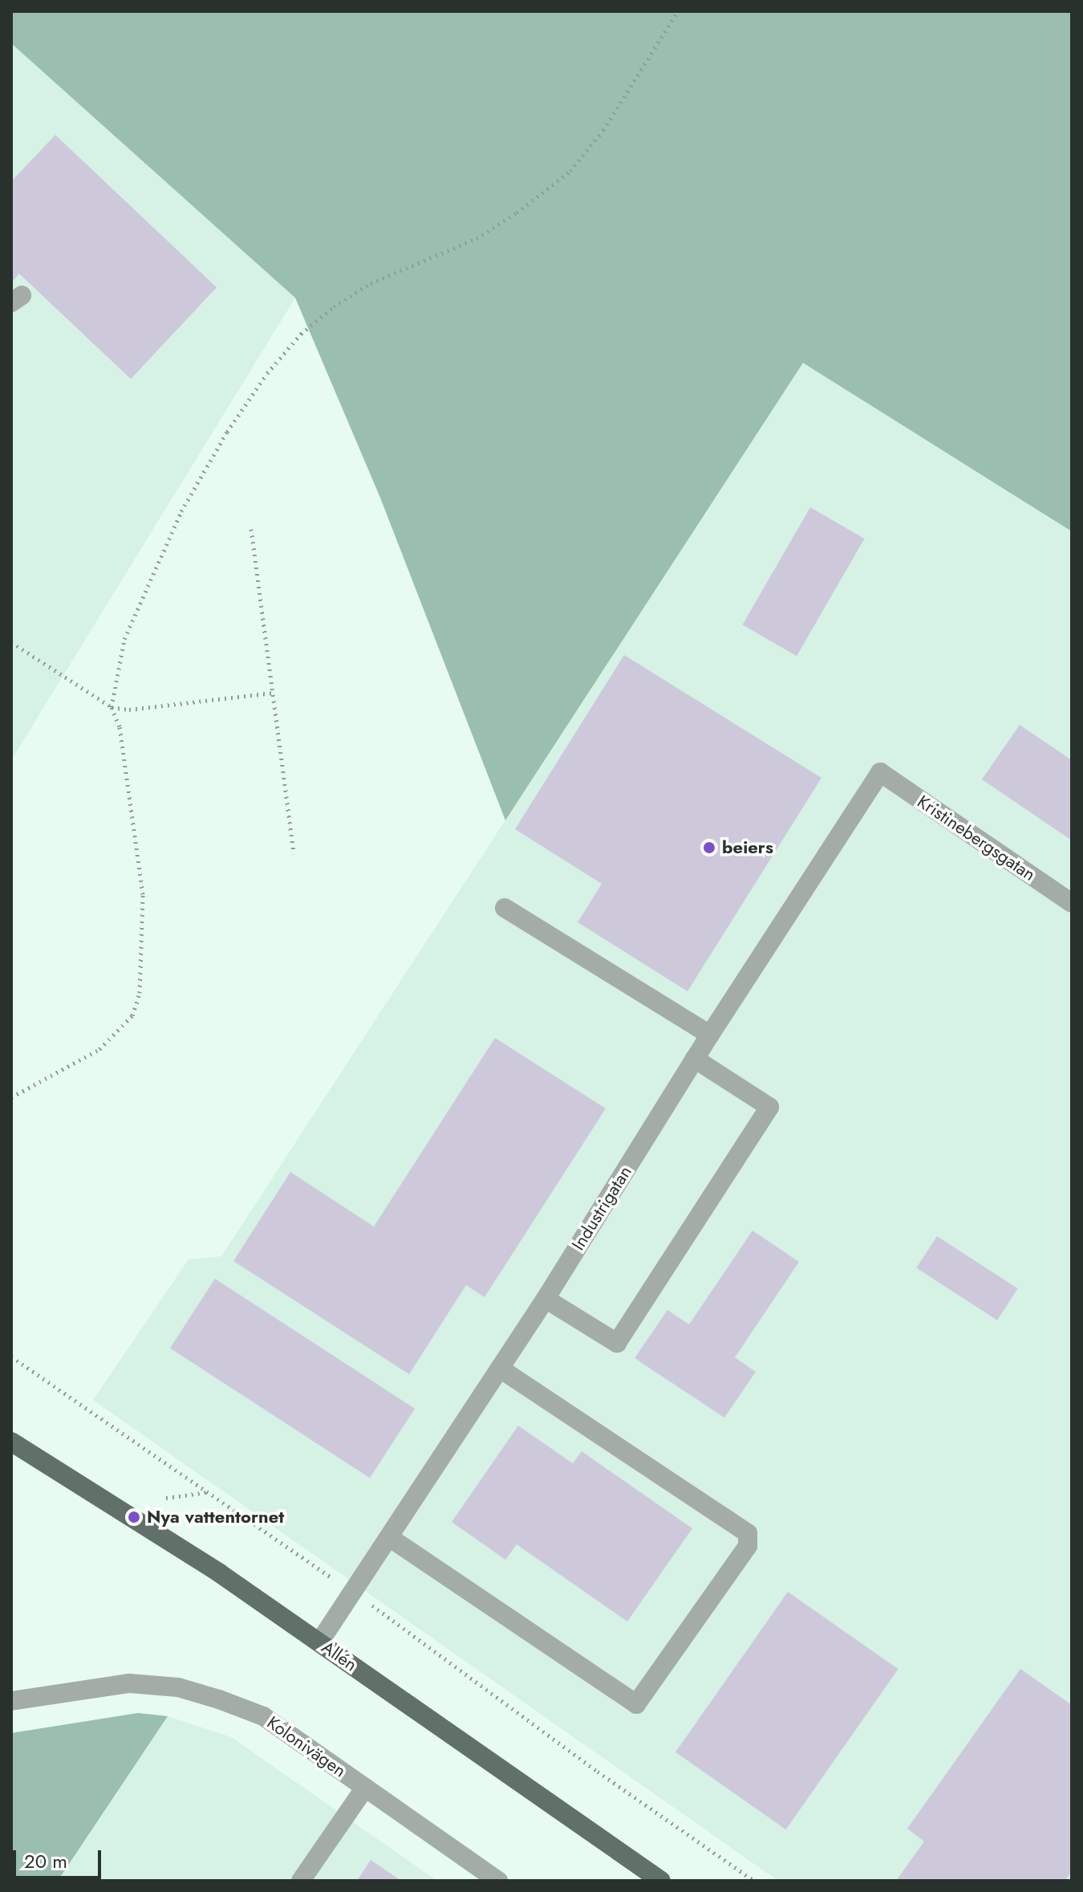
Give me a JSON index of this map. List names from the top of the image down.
{
  "streets": {
    "main road": ["Allén"],
    "street": ["Kristinebergsgatan", "Industrigatan", "Kolonivägen"]
  },
  "crossings": [
    ["Kristinebergsgatan", "Industrigatan"],
    ["Industrigatan", "Allén"]
  ],
  "places": ["beiers", "Nya vattentornet"],
  "scale_bar": "20 m"
}
